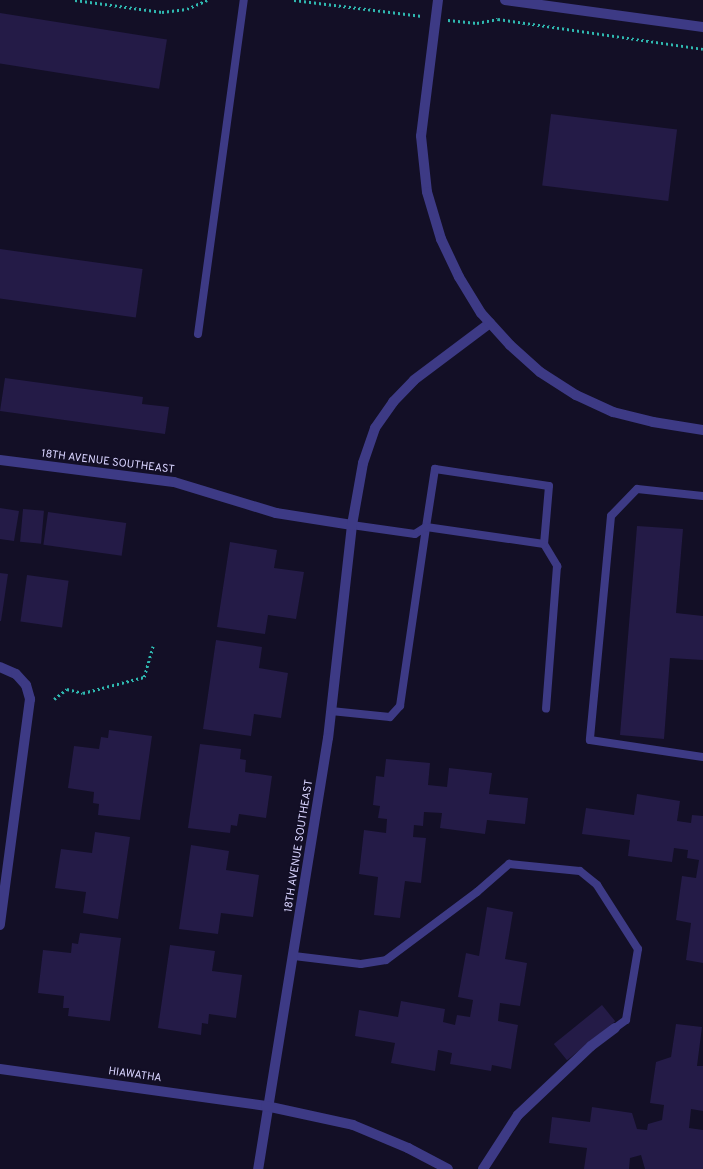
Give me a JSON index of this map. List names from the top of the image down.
{
  "streets": {
    "street": ["18TH AVENUE SOUTHEAST", "HIAWATHA"]
  },
  "crossings": [
    ["18TH AVENUE SOUTHEAST", "HIAWATHA"]
  ]
}
